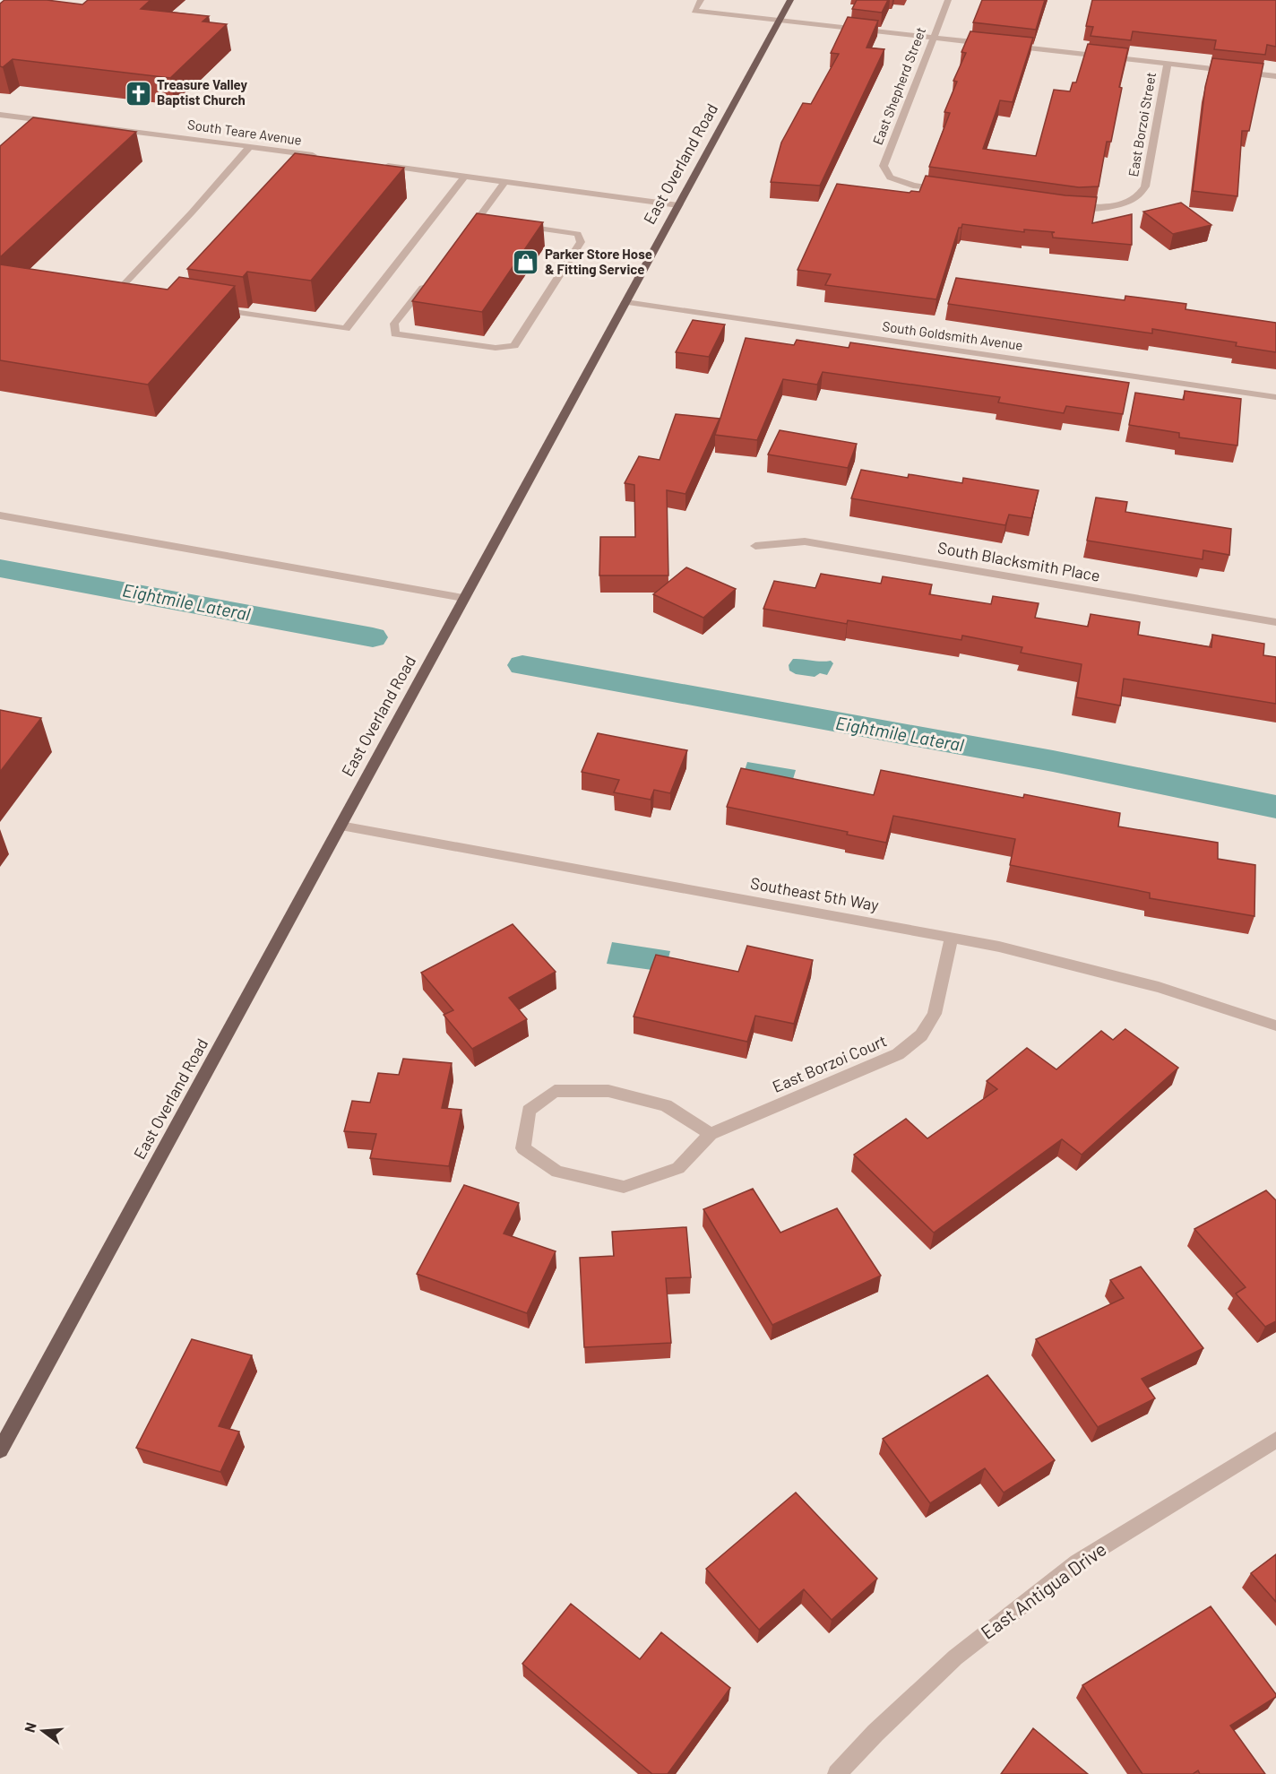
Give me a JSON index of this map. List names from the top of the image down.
{
  "streets": {
    "main road": ["East Overland Road"],
    "street": [
      "East Shepherd Street",
      "East Borzoi Street",
      "South Teare Avenue",
      "South Goldsmith Avenue",
      "South Blacksmith Place",
      "Southeast 5th Way",
      "East Borzoi Court",
      "East Antigua Drive"
    ]
  },
  "crossings": [
    ["East Overland Road", "South Goldsmith Avenue"],
    ["East Overland Road", "Southeast 5th Way"],
    ["Southeast 5th Way", "East Borzoi Court"]
  ],
  "water": ["Eightmile Lateral"],
  "places": {
    "church": ["Treasure Valley Baptist Church"],
    "shop": ["Parker Store Hose & Fitting Service"]
  },
  "north": "left"
}
